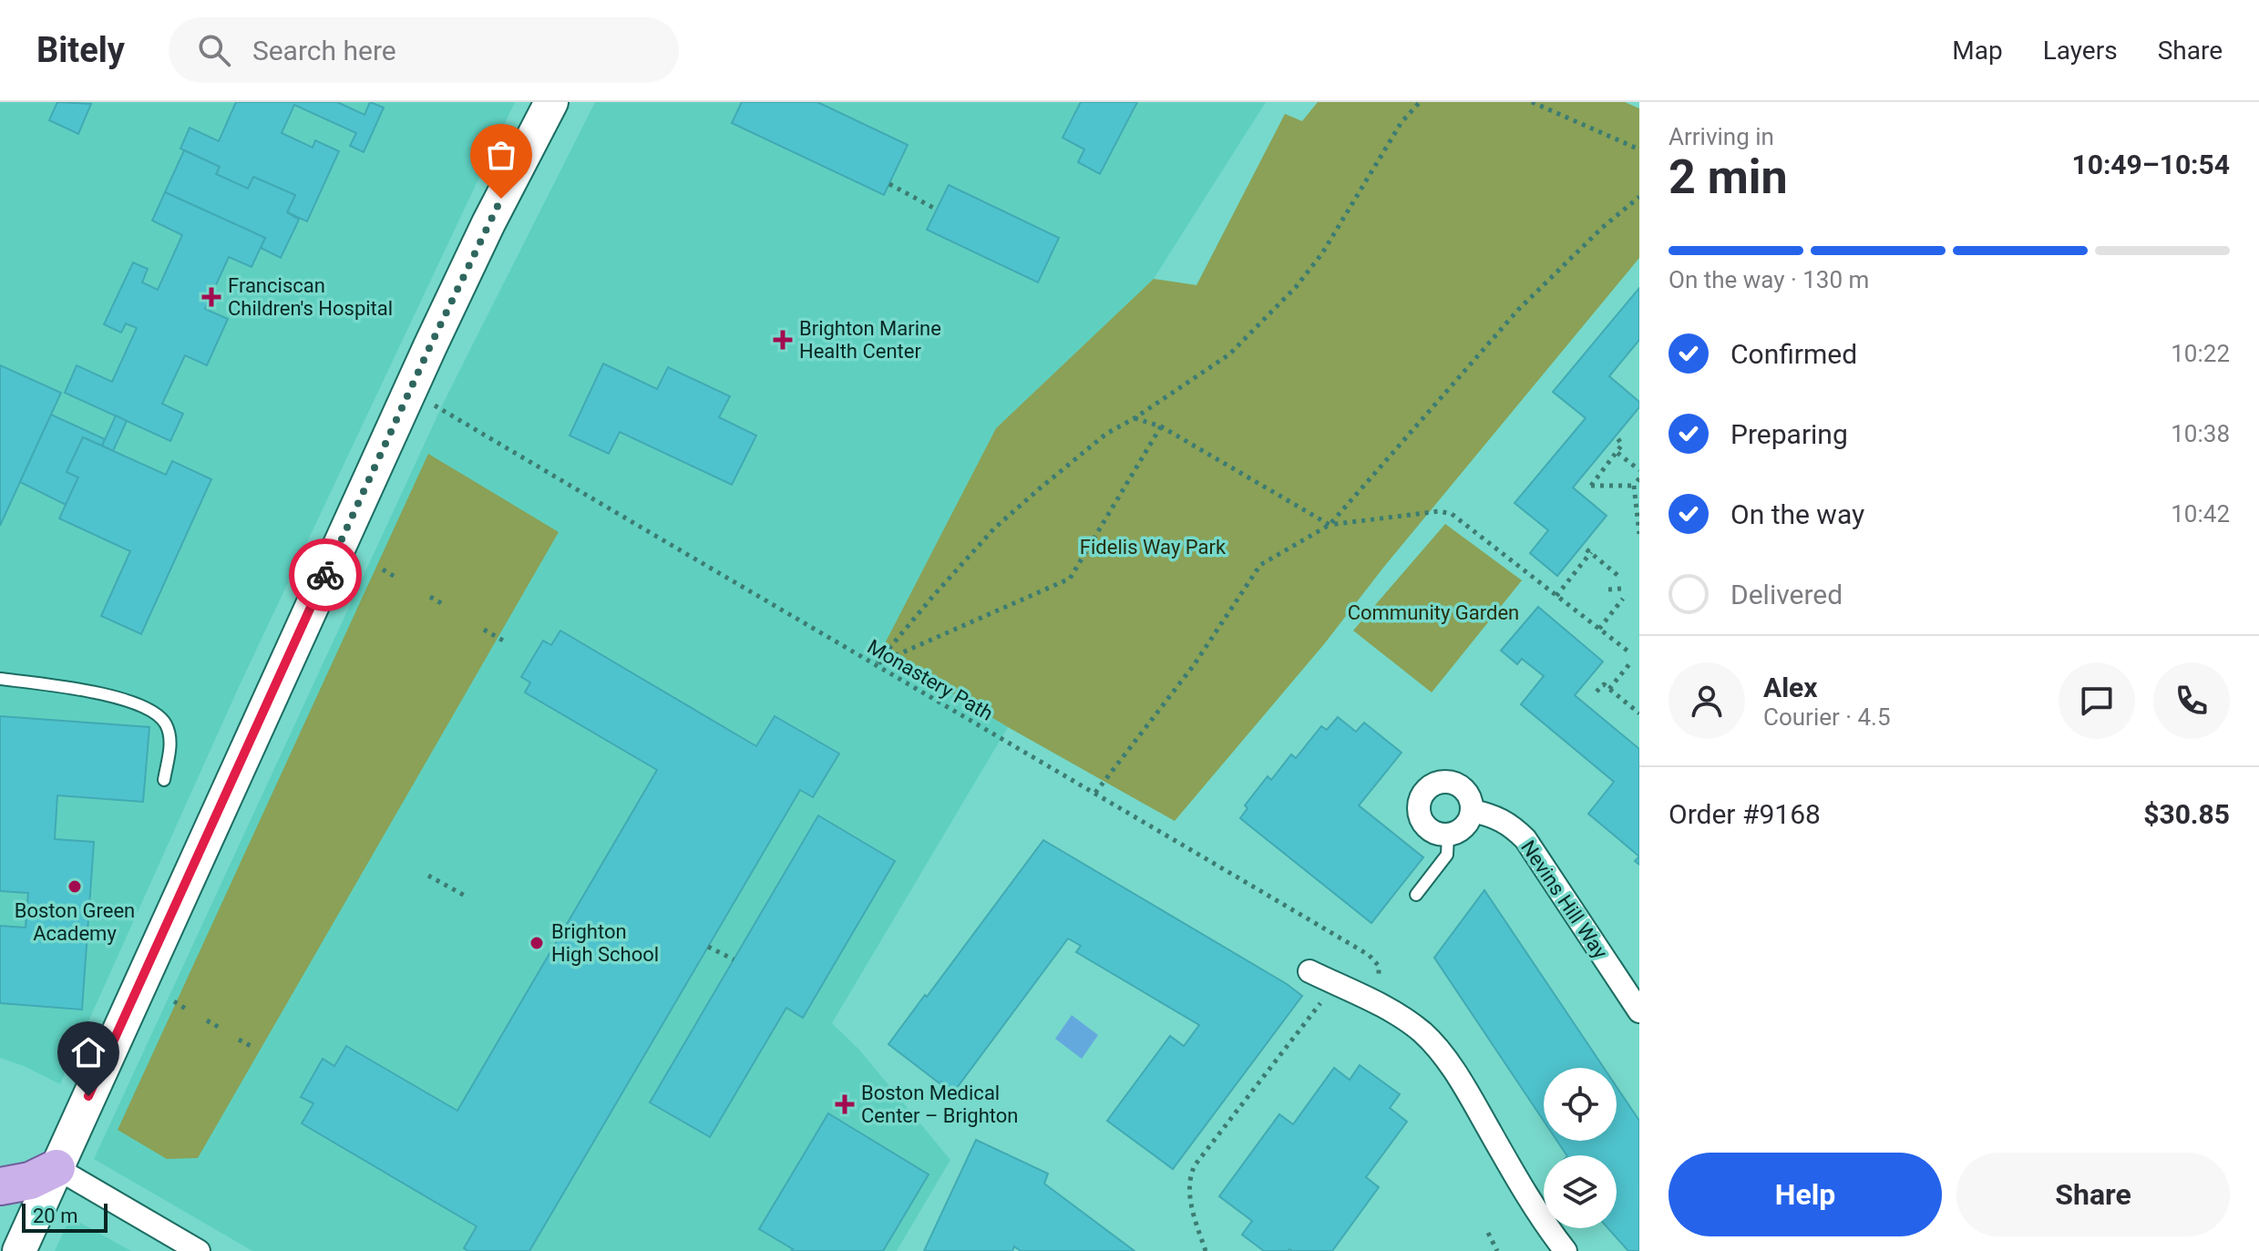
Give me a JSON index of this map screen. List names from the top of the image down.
{
  "streets": {
    "street": ["Nevins Hill Way"],
    "path": ["Monastery Path"]
  },
  "parks": ["Fidelis Way Park", "Community Garden"],
  "places": {
    "health": ["Franciscan Children's Hospital", "Brighton Marine Health Center", "Boston Medical Center – Brighton"],
    "other": ["Boston Green Academy", "Brighton High School"]
  },
  "scale_bar": "20 m",
  "page": {
    "header": "Bitely",
    "search": "Search here",
    "nav": ["Map", "Layers", "Share"],
    "heading": ["2 min", "Arriving in", "10:49–10:54"],
    "panel": [
      "Alex",
      "Courier · 4.5",
      "Order #9168",
      "$30.85"
    ],
    "bar": "On the way · 130 m",
    "list": [
      ["Confirmed", "10:22"],
      ["Preparing", "10:38"],
      ["On the way", "10:42"],
      "Delivered"
    ],
    "buttons": ["Help", "Share"],
    "scale": "20 m"
  }
}
